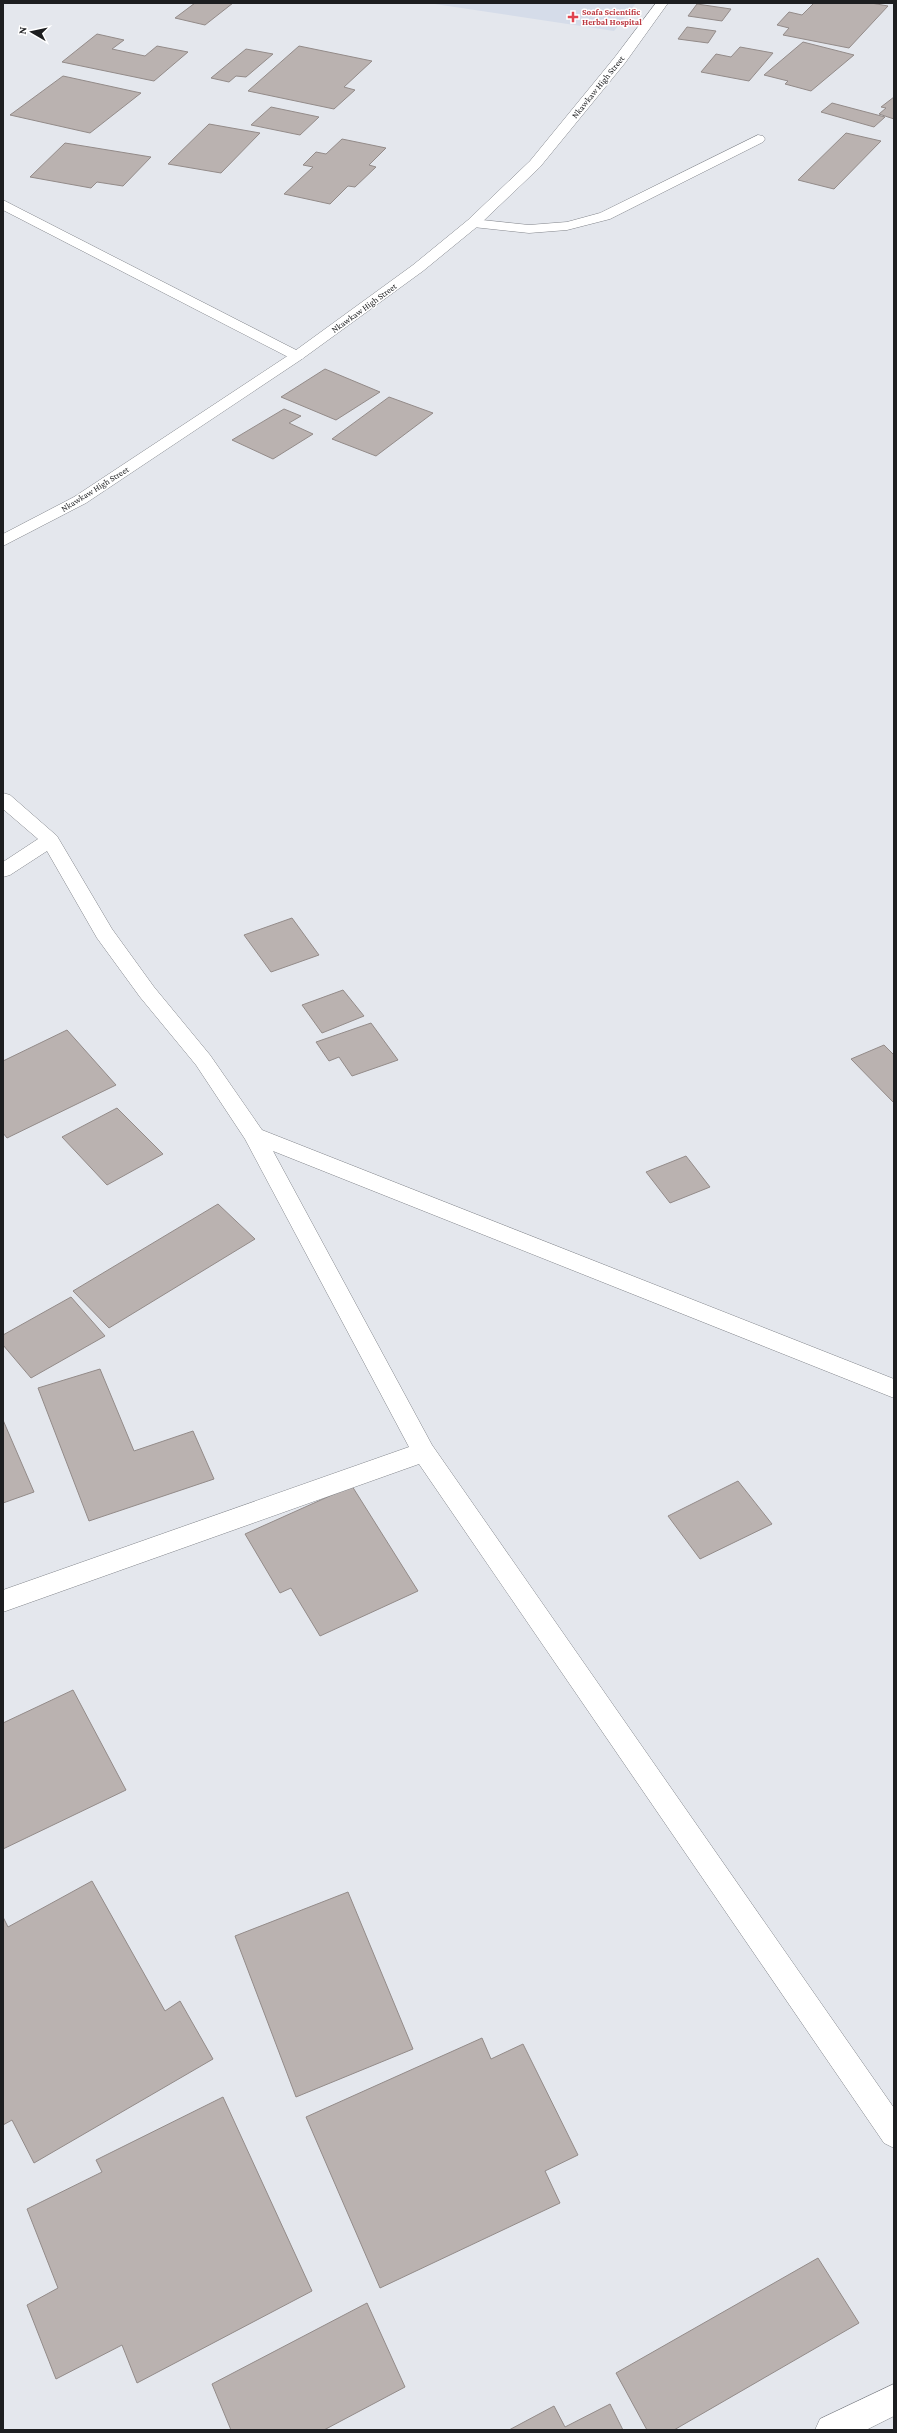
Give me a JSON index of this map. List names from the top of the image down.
{
  "streets": {
    "street": ["Nkawkaw High Street"]
  },
  "places": {
    "health": ["Soafa Scientific Herbal Hospital"]
  },
  "north": "left"
}
